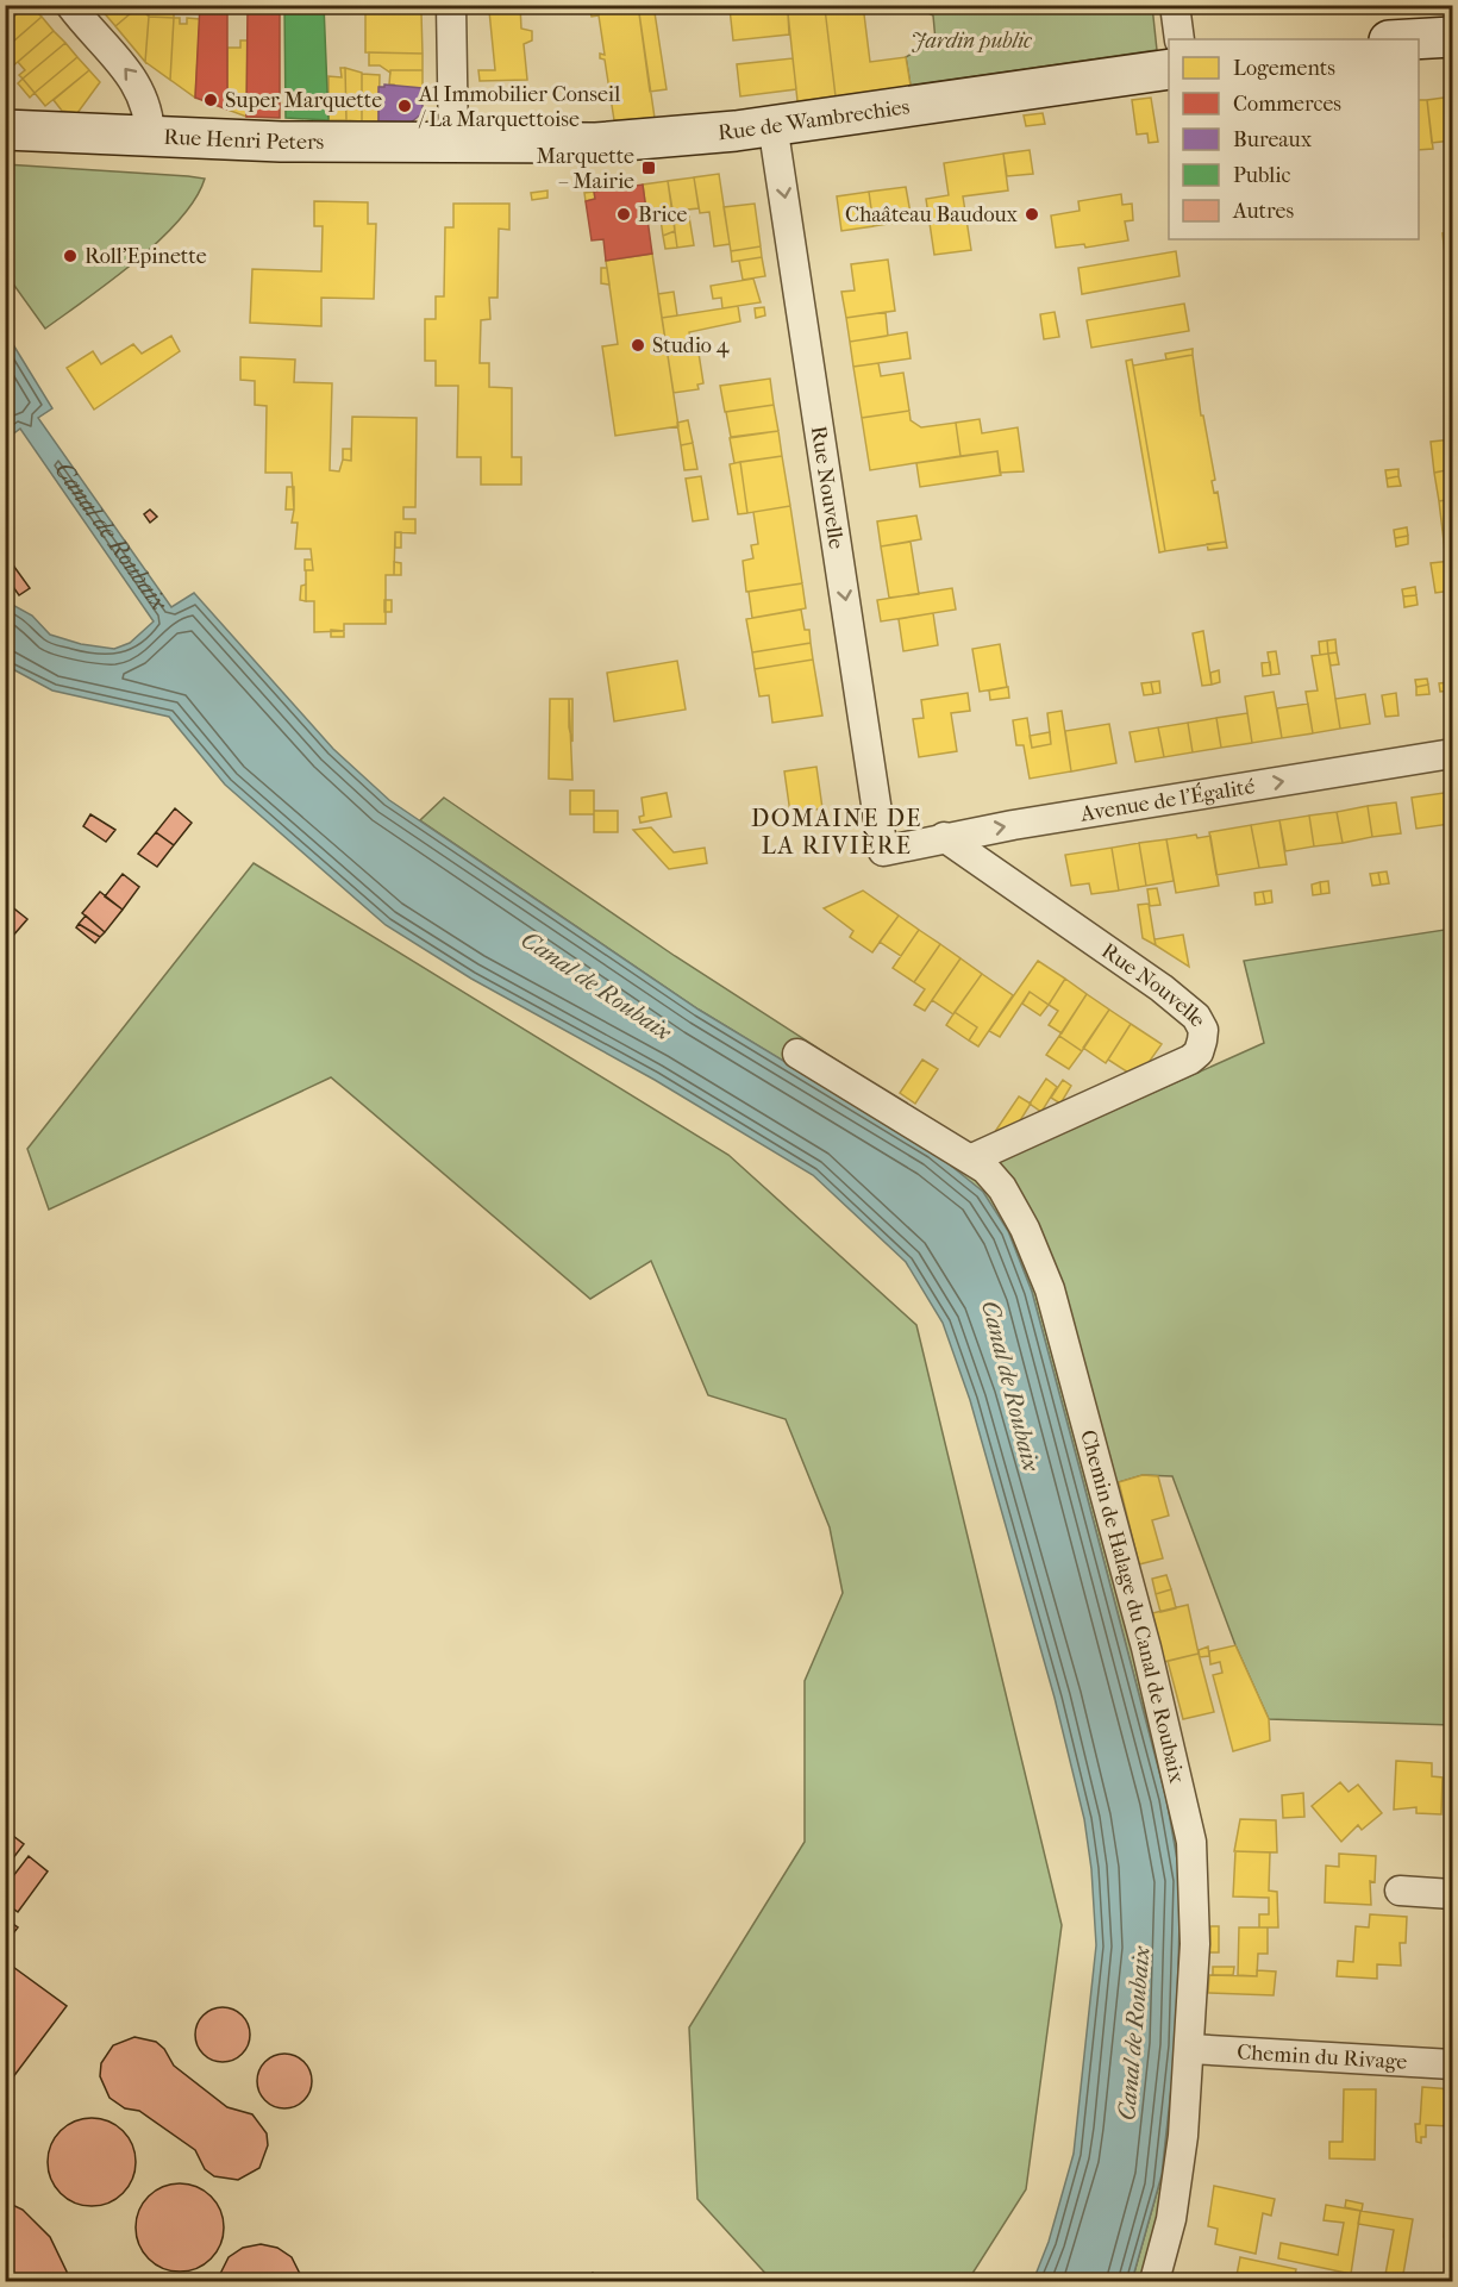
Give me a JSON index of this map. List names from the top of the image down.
{
  "streets": {
    "main road": ["Rue de Wambrechies", "Rue Henri Peters"],
    "street": [
      "Rue Nouvelle",
      "Avenue de l'Égalité",
      "Chemin de Halage du Canal de Roubaix",
      "Chemin du Rivage"
    ]
  },
  "crossings": [
    ["Rue de Wambrechies", "Rue Henri Peters"],
    ["Rue de Wambrechies", "Rue Nouvelle"],
    ["Rue Nouvelle", "Avenue de l'Égalité"],
    ["Rue Nouvelle", "Chemin de Halage du Canal de Roubaix"],
    ["Chemin de Halage du Canal de Roubaix", "Chemin du Rivage"]
  ],
  "one_way": ["Rue Nouvelle", "Avenue de l'Égalité"],
  "districts": ["DOMAINE DE LA RIVIÈRE"],
  "water": ["Canal de Roubaix"],
  "parks": ["Jardin public"],
  "places": {
    "other": [
      "Super Marquette",
      "Al Immobilier Conseil / La Marquettoise",
      "Brice",
      "Chaâteau Baudoux",
      "Roll'Epinette",
      "Studio 4"
    ],
    "transit": ["Marquette – Mairie"]
  },
  "legend": [
    "Logements",
    "Commerces",
    "Bureaux",
    "Public",
    "Autres"
  ]
}
